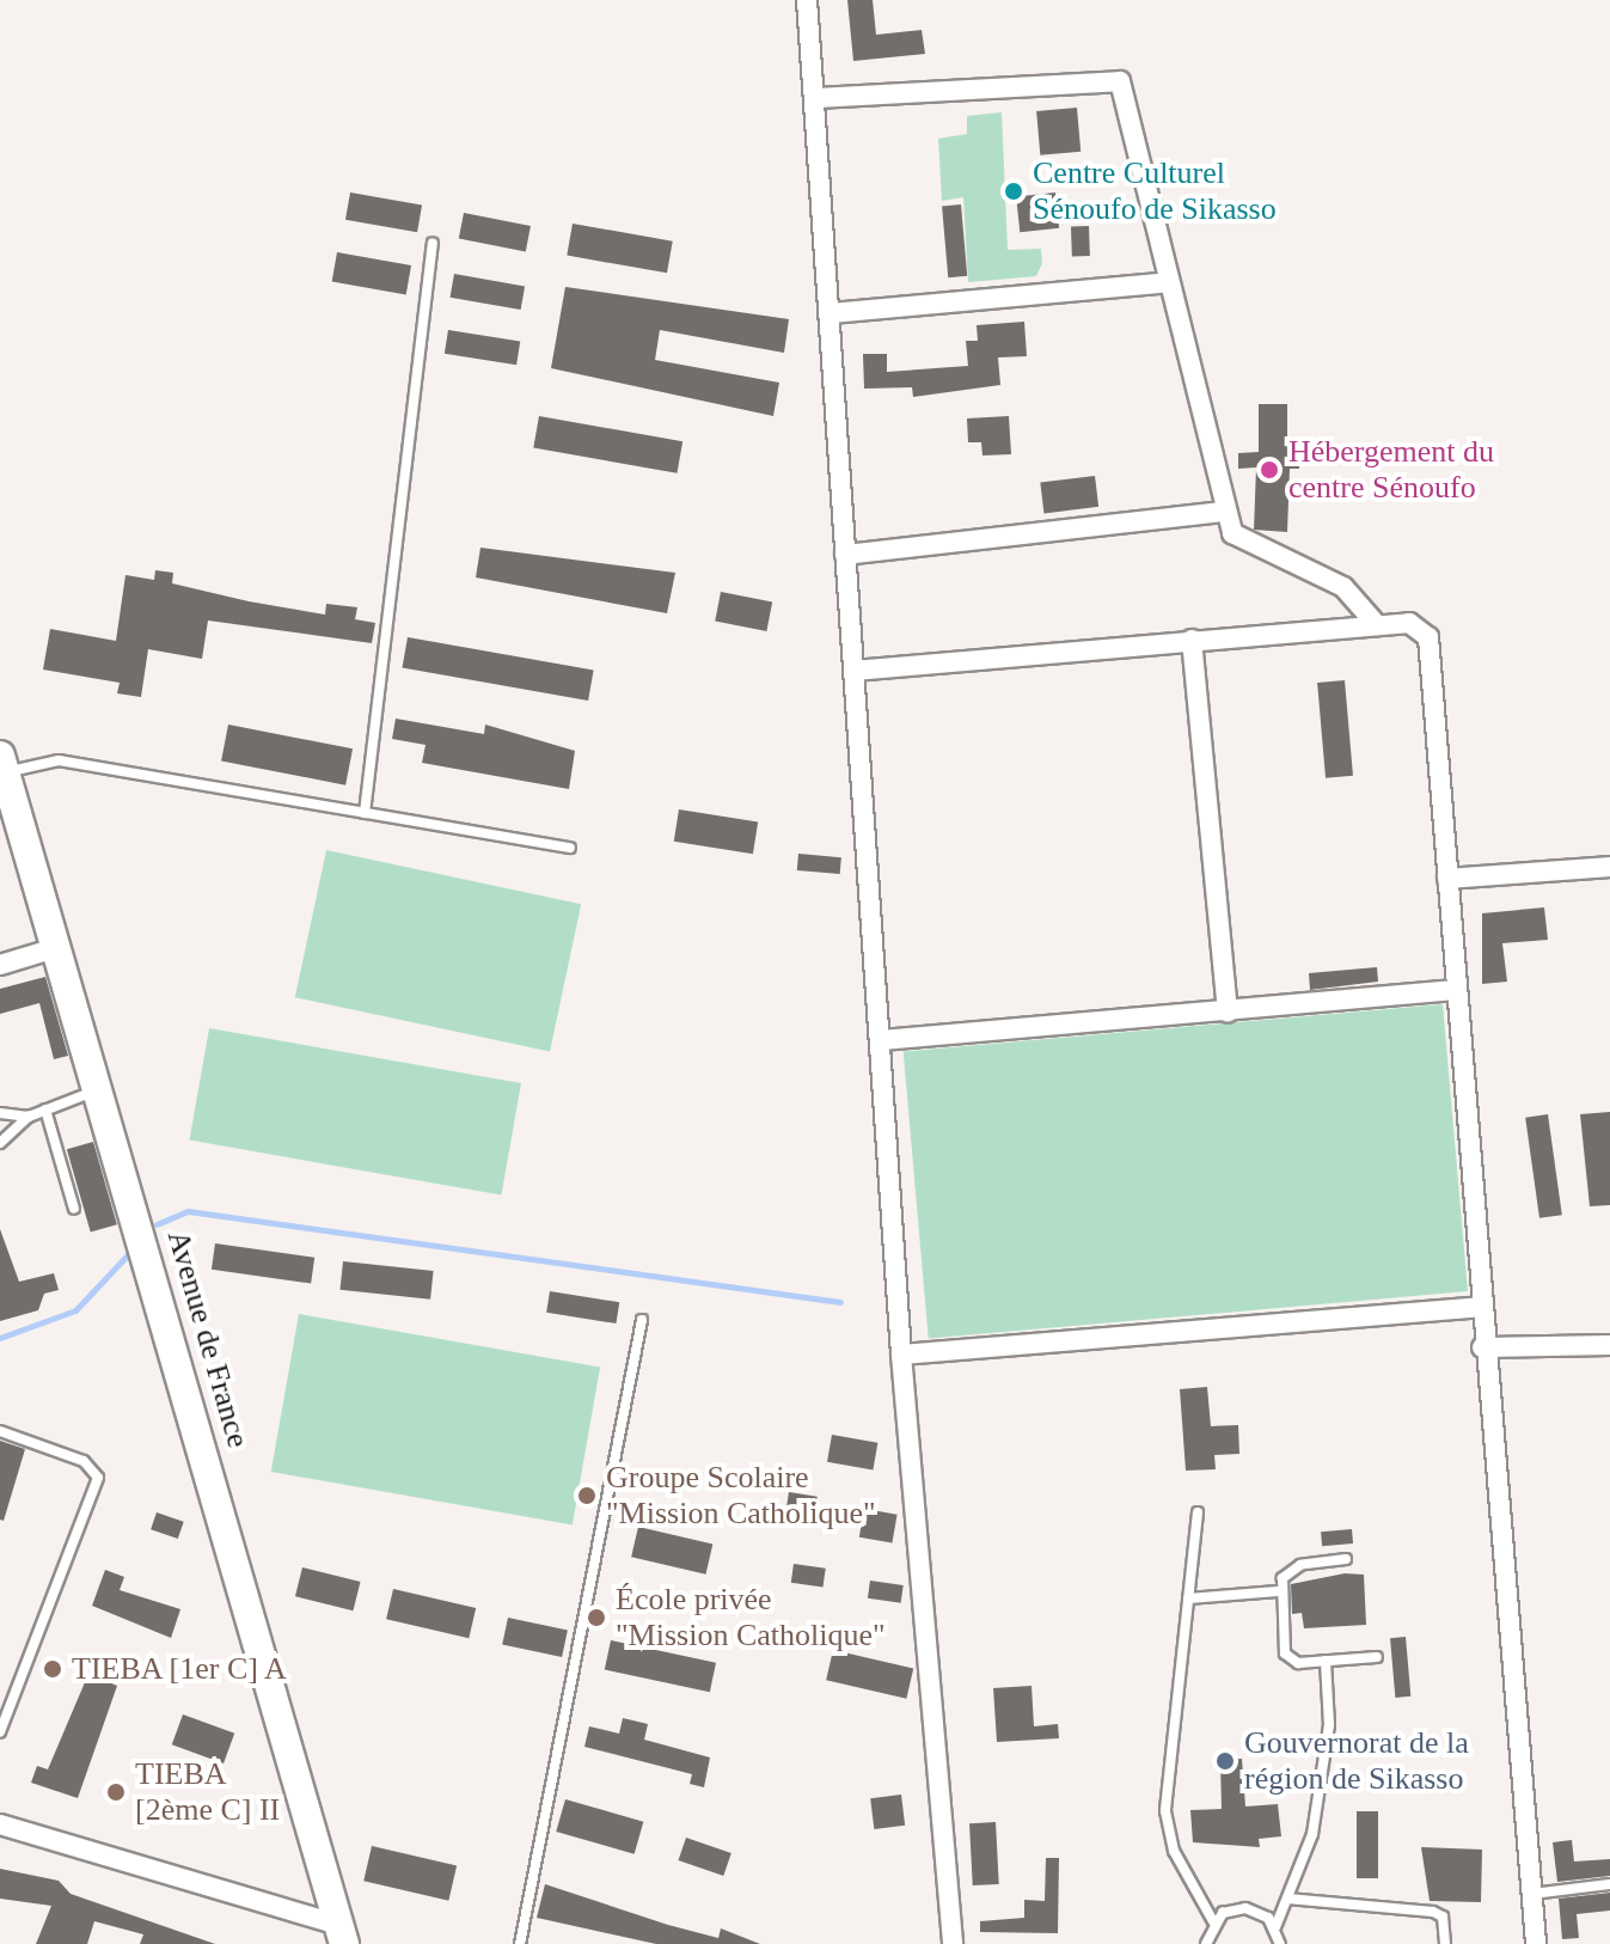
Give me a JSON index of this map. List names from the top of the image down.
{
  "streets": {
    "main road": ["Avenue de France"]
  },
  "places": [
    "Centre Culturel Sénoufo de Sikasso",
    "Hébergement du centre Sénoufo",
    "Groupe Scolaire \"Mission Catholique\"",
    "École privée \"Mission Catholique\"",
    "TIEBA [1er C] A",
    "Gouvernorat de la région de Sikasso",
    "TIEBA [2ème C] II"
  ]
}
